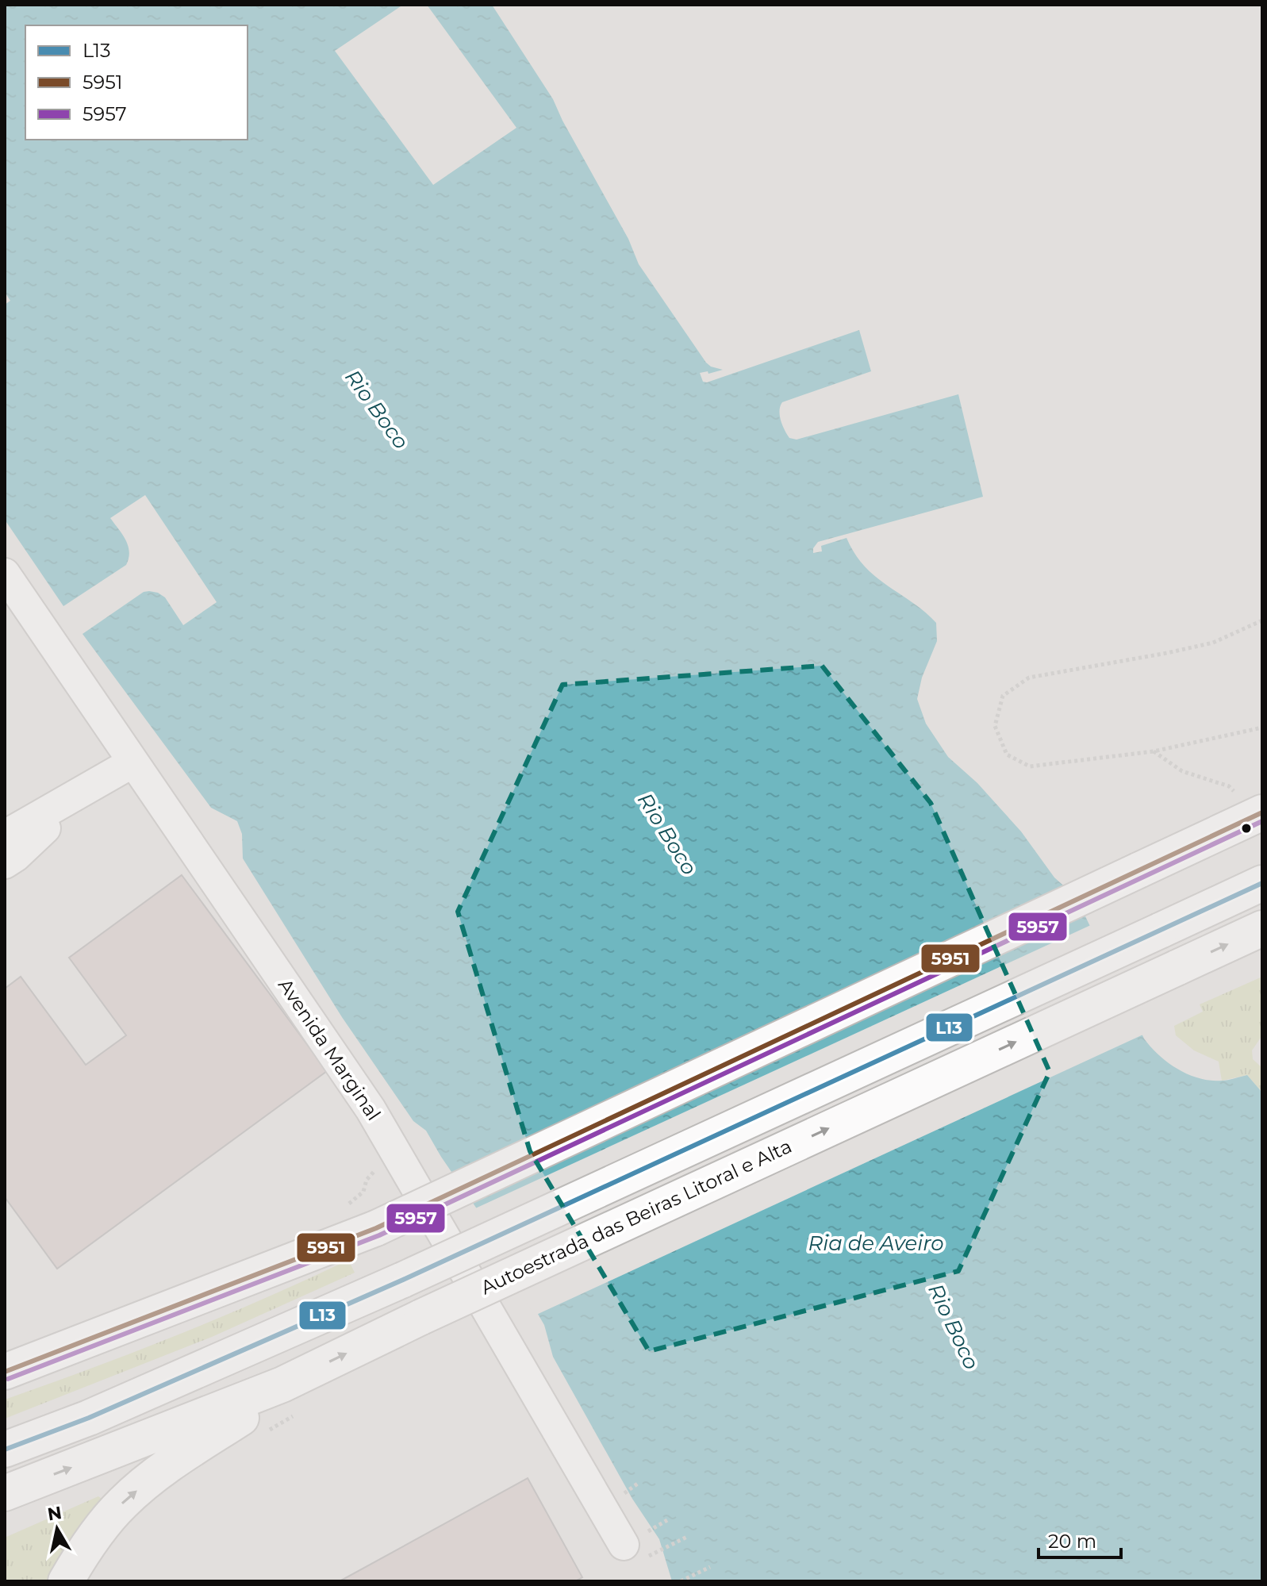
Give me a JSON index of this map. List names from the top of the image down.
{
  "streets": {
    "main road": ["Autoestrada das Beiras Litoral e Alta"],
    "street": ["Avenida Marginal"]
  },
  "water": ["Rio Boco", "Ria de Aveiro"],
  "lines": ["transit line 5951", "transit line 5957", "transit line L13"],
  "legend": ["L13", "5951", "5957"],
  "scale_bar": "20 m",
  "north": "top"
}
